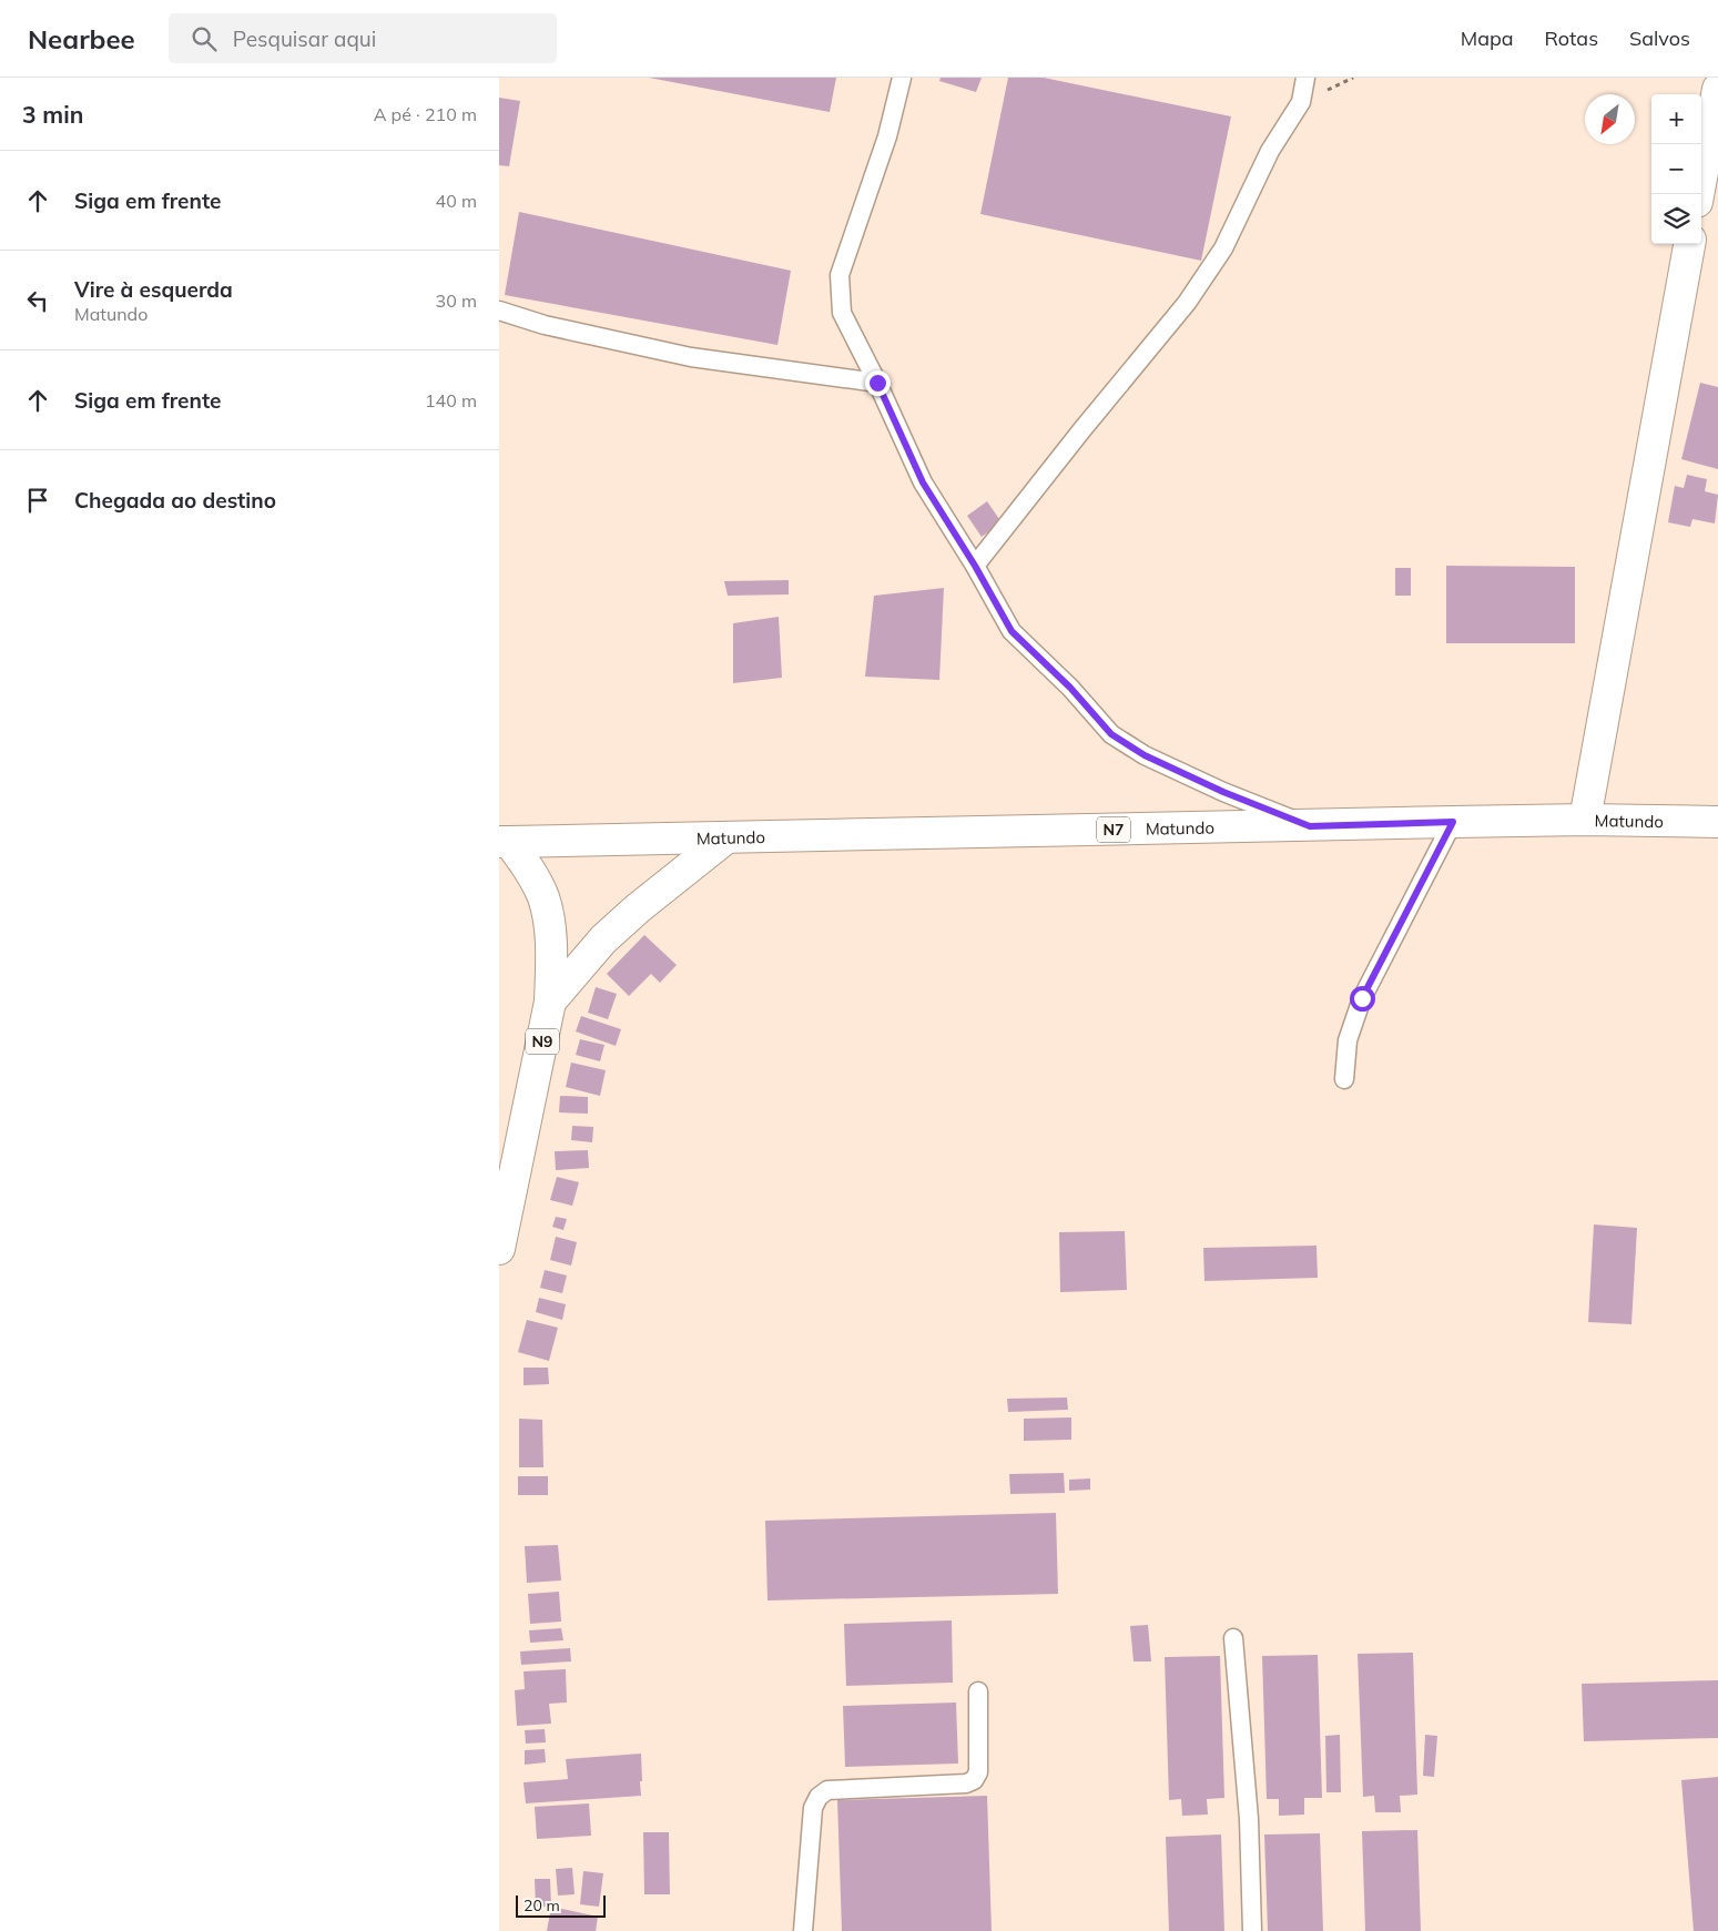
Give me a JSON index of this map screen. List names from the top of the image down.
{
  "streets": {
    "main road": ["Matundo", "N7", "N9"]
  },
  "crossings": [
    ["Matundo", "N9"]
  ],
  "scale_bar": "20 m",
  "north": "bottom left",
  "page": {
    "header": "Nearbee",
    "search": "Pesquisar aqui",
    "nav": ["Mapa", "Rotas", "Salvos"],
    "heading": ["3 min", "A pé · 210 m"],
    "map_buttons": ["+", "−"],
    "list": [
      ["Siga em frente", "40 m"],
      ["Vire à esquerda", "Matundo", "30 m"],
      ["Siga em frente", "140 m"],
      "Chegada ao destino"
    ],
    "scale": "20 m"
  }
}
